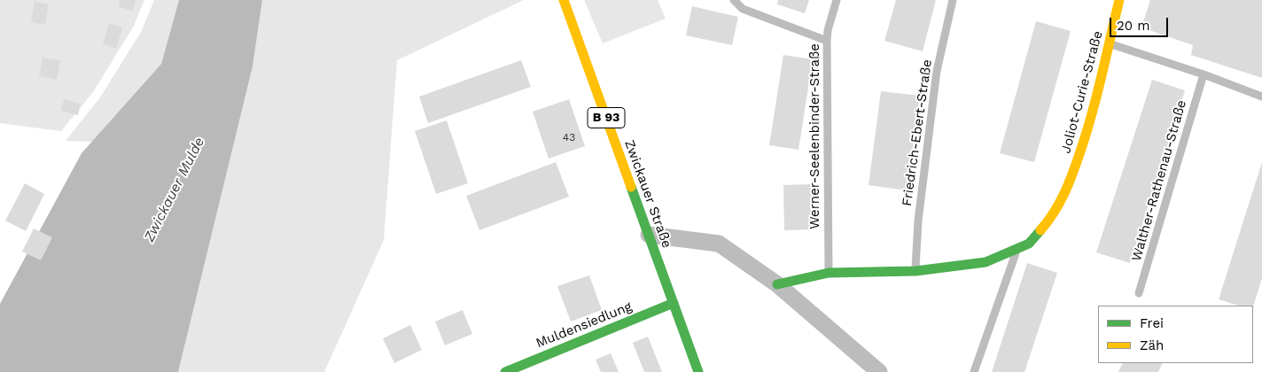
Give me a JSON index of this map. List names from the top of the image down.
{
  "streets": {
    "street": [
      "Joliot-Curie-Straße",
      "B 93",
      "Zwickauer Straße",
      "Muldensiedlung"
    ],
    "lane": ["Friedrich-Ebert-Straße", "Werner-Seelenbinder-Straße", "Walther-Rathenau-Straße"]
  },
  "crossings": [
    ["Joliot-Curie-Straße", "Friedrich-Ebert-Straße"],
    ["Joliot-Curie-Straße", "Werner-Seelenbinder-Straße"],
    ["Zwickauer Straße", "Muldensiedlung"]
  ],
  "water": ["Zwickauer Mulde"],
  "house_numbers": ["43"],
  "legend": ["Frei", "Zäh"],
  "scale_bar": "20 m"
}
